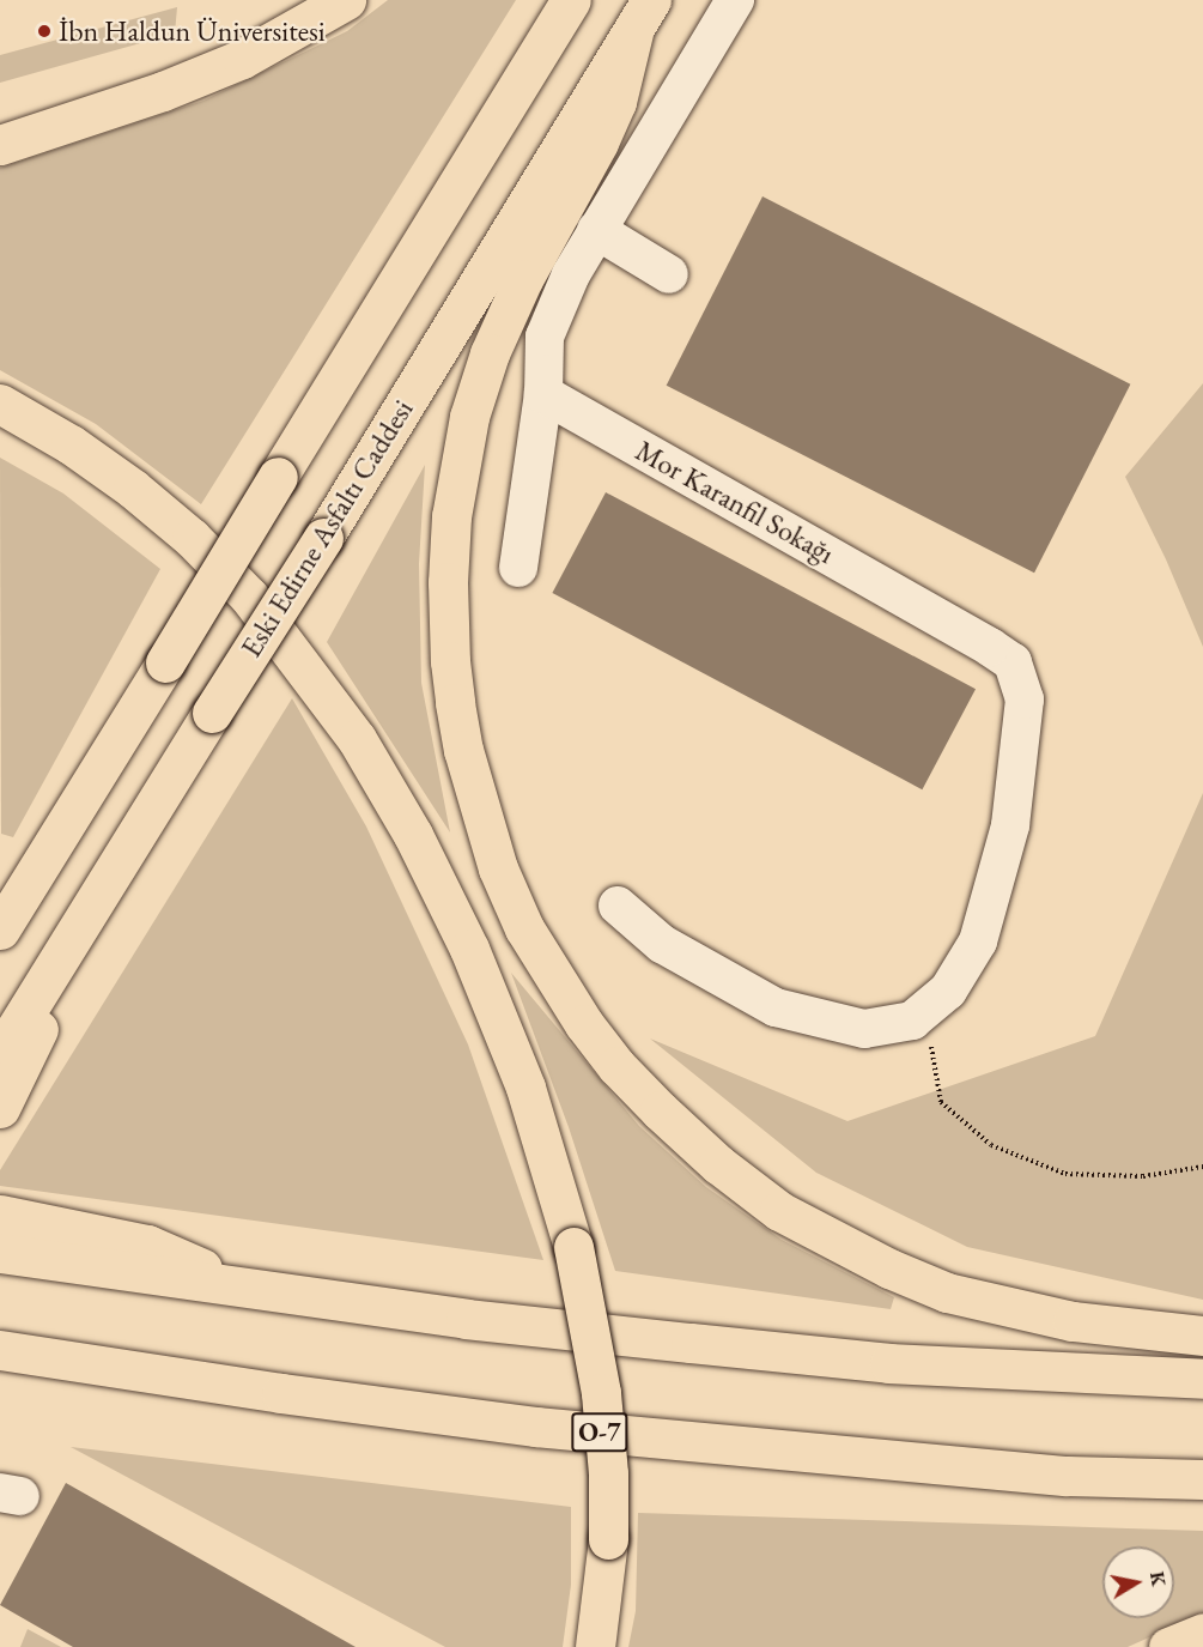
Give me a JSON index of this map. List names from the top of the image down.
{
  "streets": {
    "highway": ["Eski Edirne Asfaltı Caddesi", "O-7"],
    "street": ["Mor Karanfil Sokağı"]
  },
  "places": ["İbn Haldun Üniversitesi"],
  "north": "right"
}
